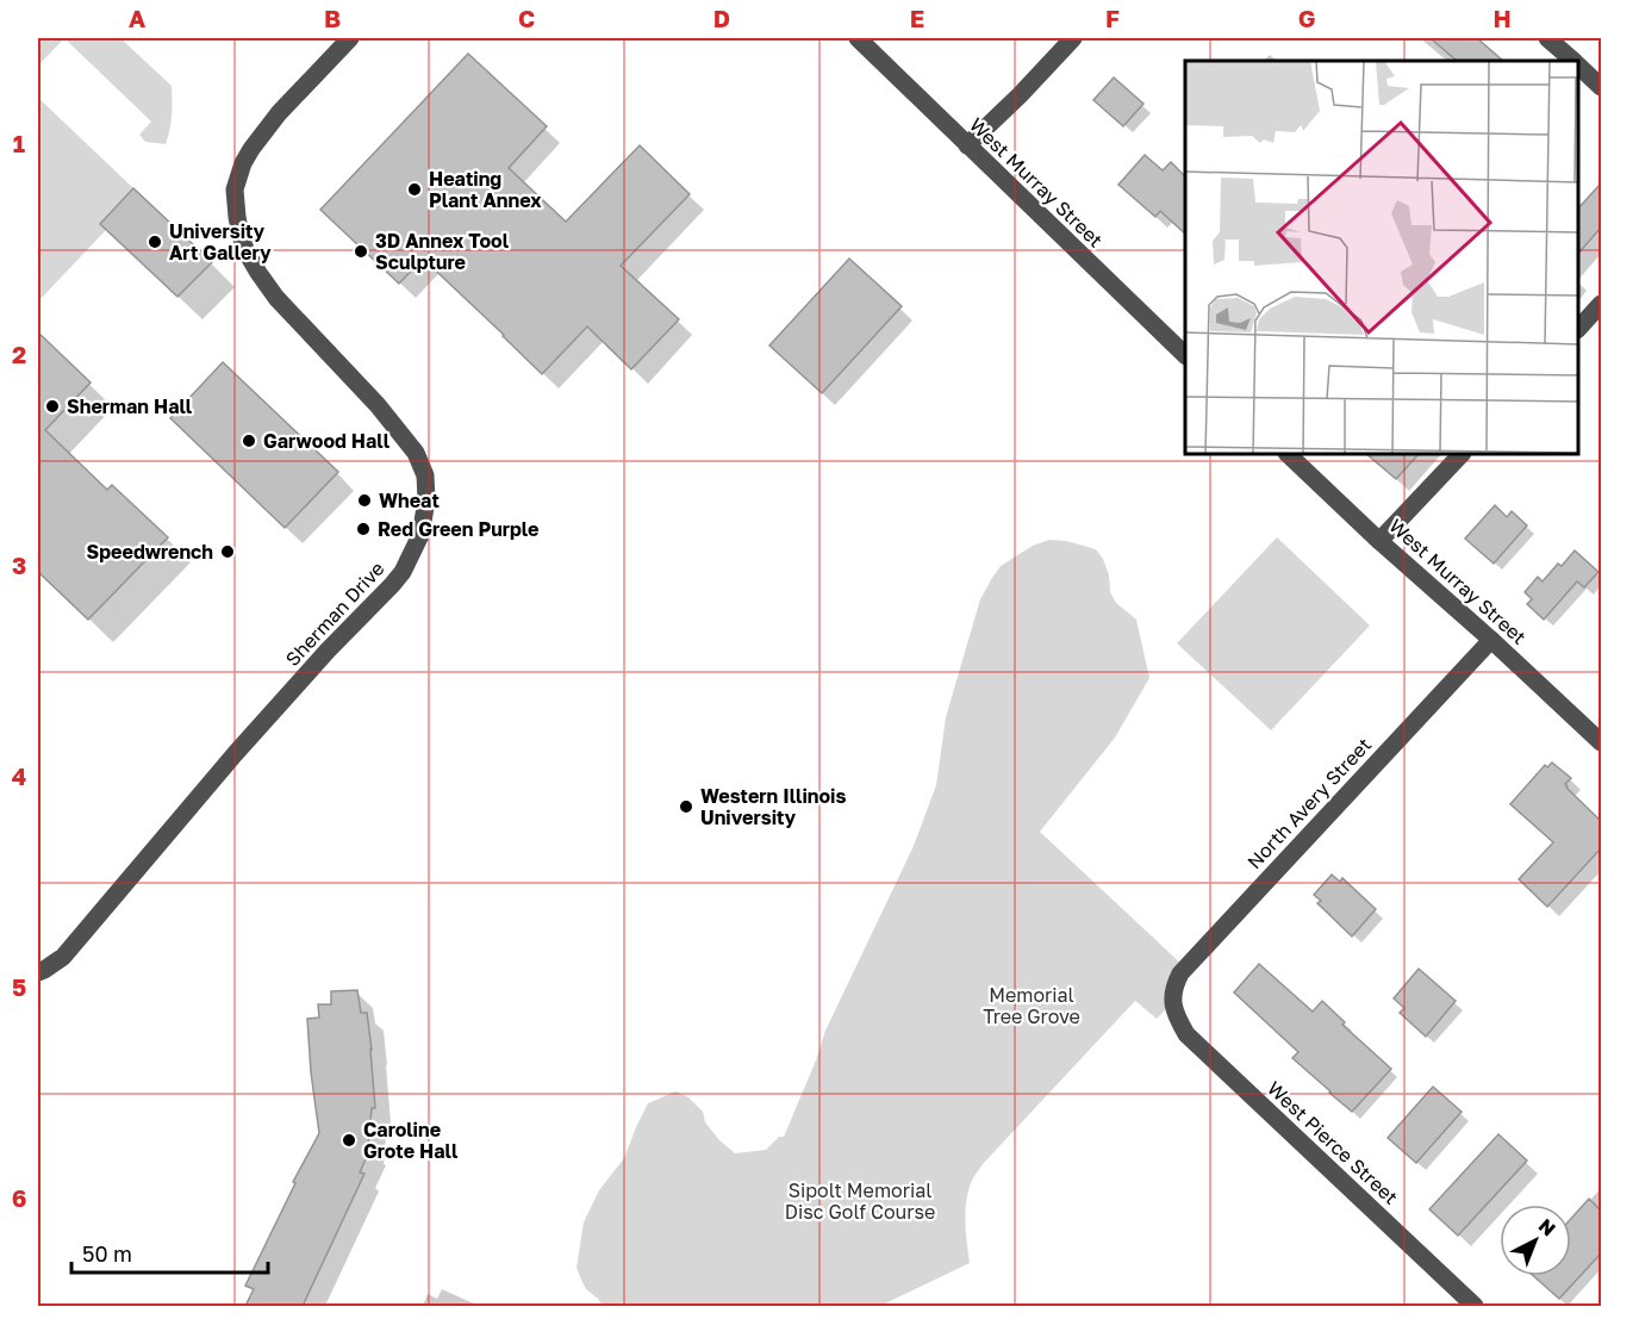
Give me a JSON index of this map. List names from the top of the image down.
{
  "streets": {
    "street": [
      "West Murray Street",
      "Sherman Drive",
      "North Avery Street",
      "West Pierce Street"
    ]
  },
  "crossings": [
    ["West Murray Street", "North Avery Street"],
    ["North Avery Street", "West Pierce Street"]
  ],
  "parks": ["Memorial Tree Grove", "Sipolt Memorial Disc Golf Course"],
  "places": [
    "Heating Plant Annex",
    "University Art Gallery",
    "3D Annex Tool Sculpture",
    "Sherman Hall",
    "Garwood Hall",
    "Wheat",
    "Red Green Purple",
    "Speedwrench",
    "Western Illinois University",
    "Caroline Grote Hall"
  ],
  "scale_bar": "50 m",
  "north": "top right",
  "grid": {
    "columns": [
      "A",
      "B",
      "C",
      "D",
      "E",
      "F",
      "G",
      "H"
    ],
    "rows": [
      "1",
      "2",
      "3",
      "4",
      "5",
      "6"
    ]
  }
}
